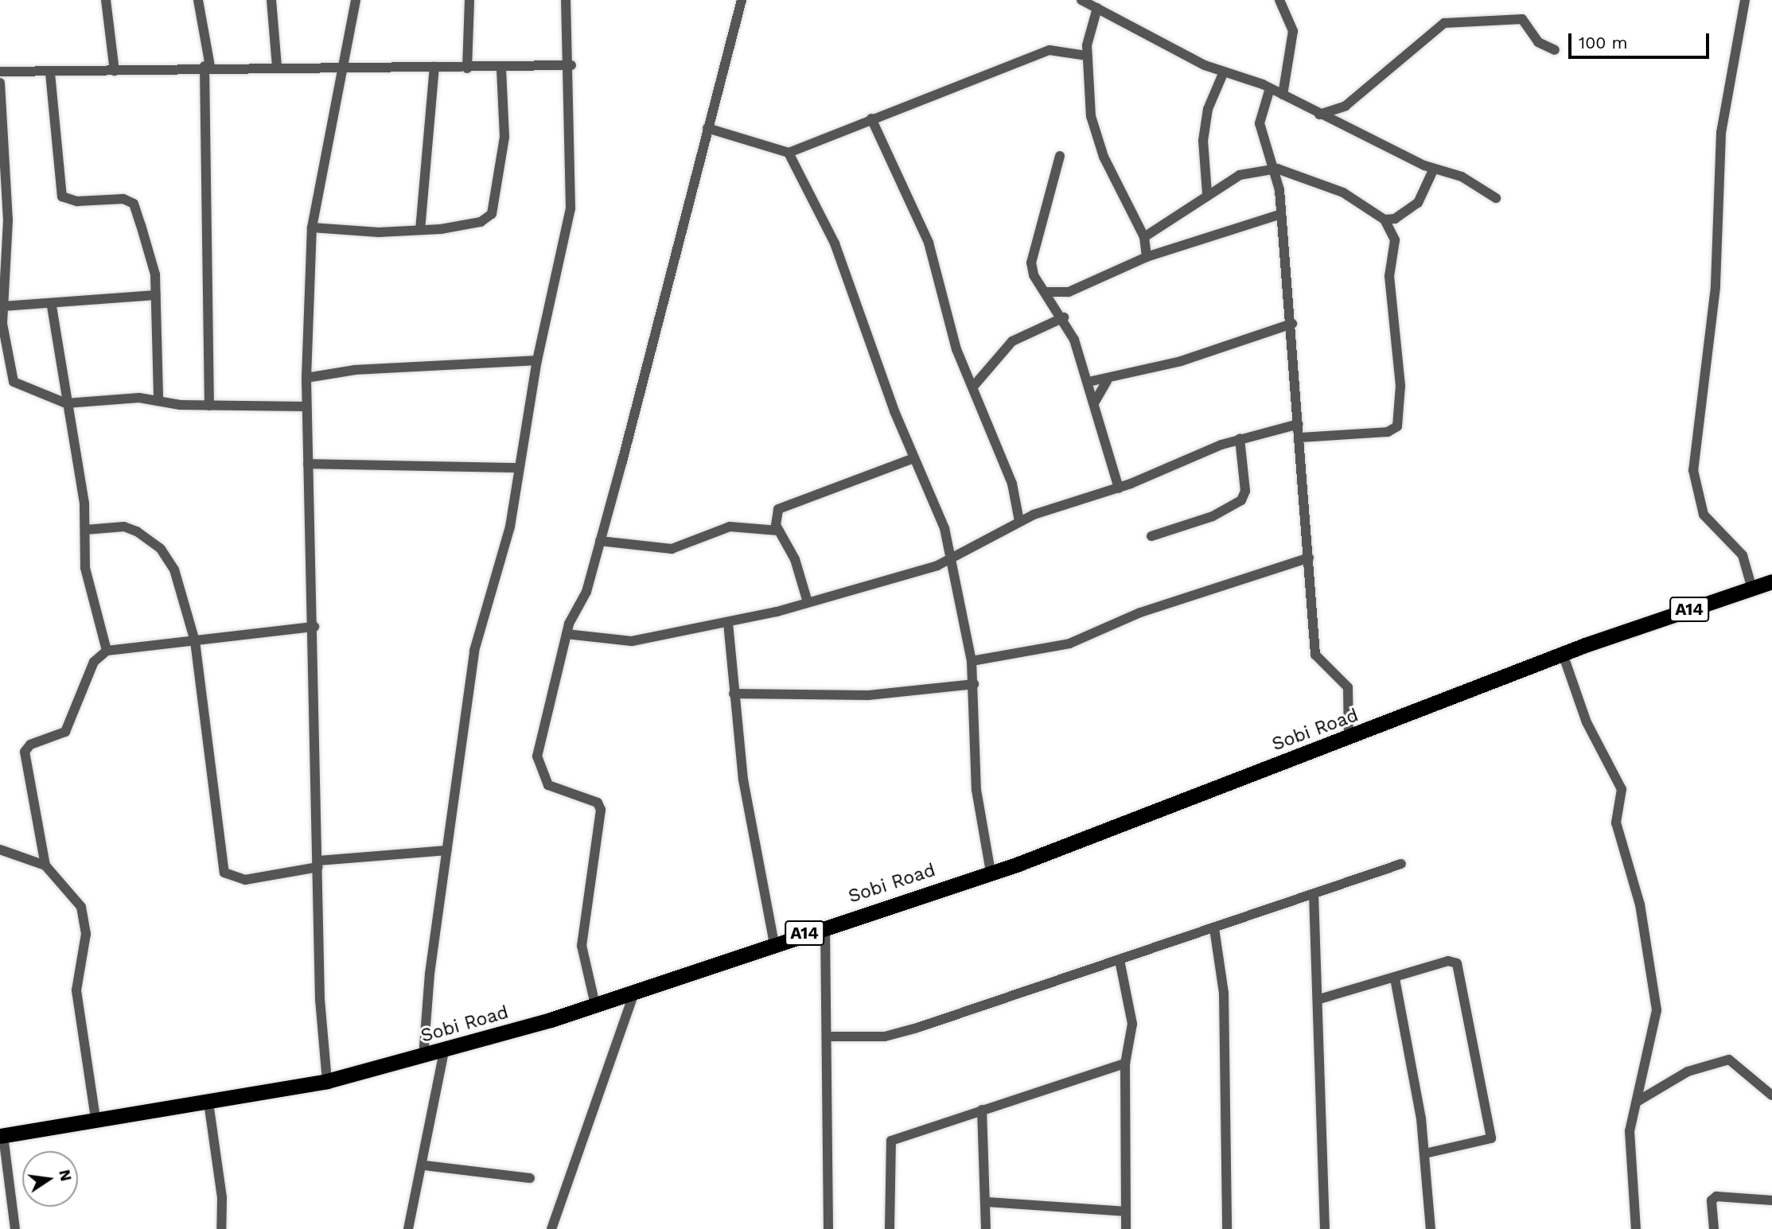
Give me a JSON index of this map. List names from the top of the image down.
{
  "streets": {
    "highway": ["A14", "Sobi Road"]
  },
  "scale_bar": "100 m",
  "north": "right"
}
